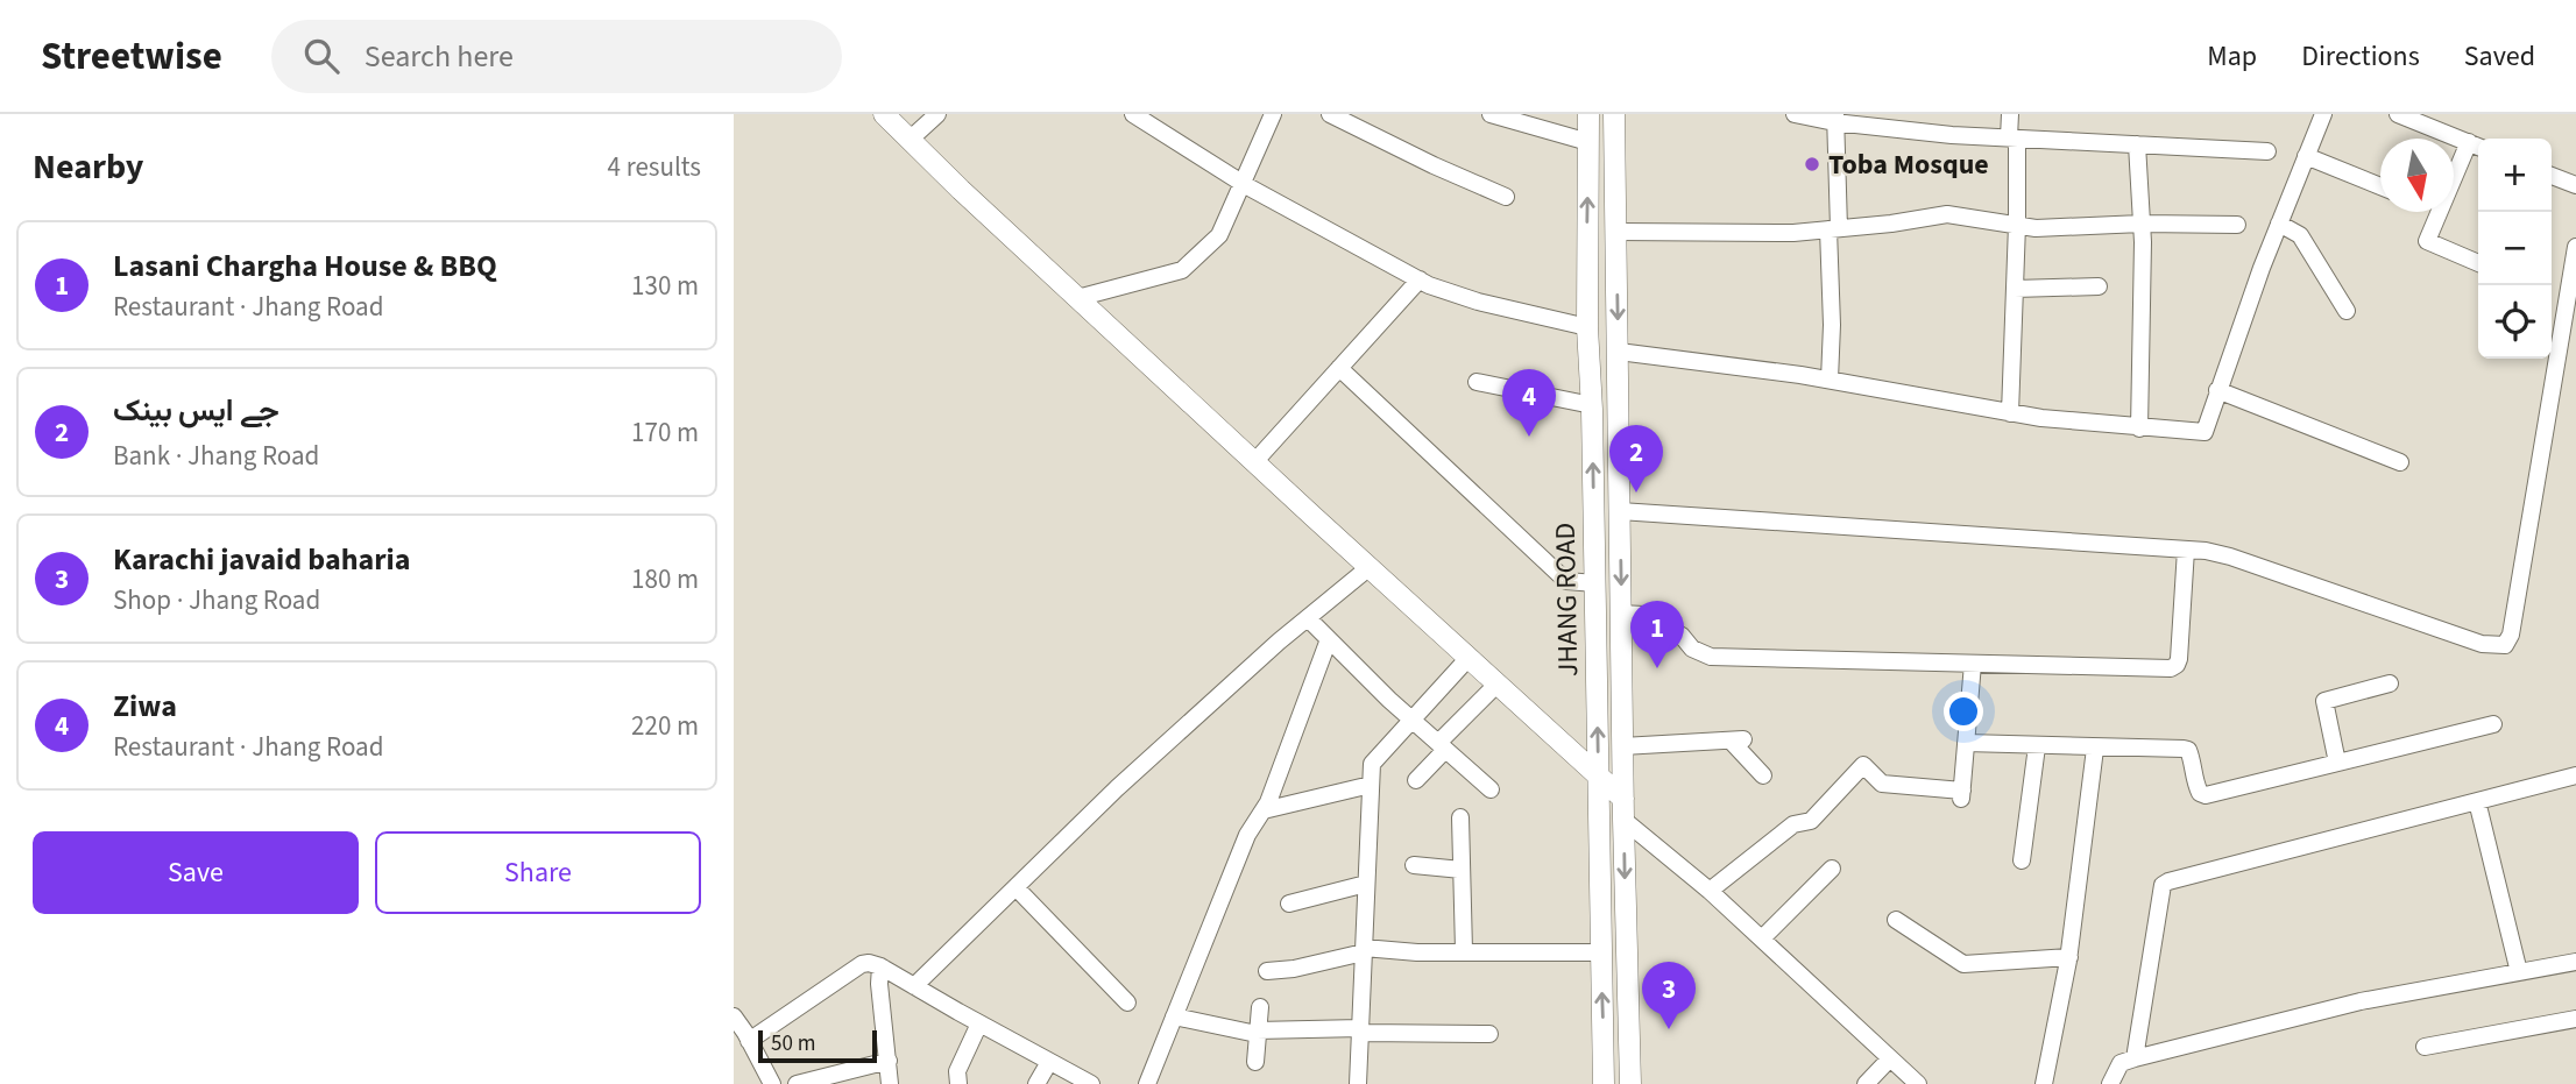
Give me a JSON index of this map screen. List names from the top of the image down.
{
  "streets": {
    "main road": ["JHANG ROAD"]
  },
  "places": ["Toba Mosque"],
  "scale_bar": "50 m",
  "north": "bottom",
  "page": {
    "header": "Streetwise",
    "search": "Search here",
    "nav": ["Map", "Directions", "Saved"],
    "heading": ["Nearby", "4 results"],
    "map_buttons": ["+", "−"],
    "list": [
      {
        "mark": "1",
        "name": "Lasani Chargha House & BBQ",
        "note": "Restaurant · Jhang Road",
        "value": "130 m"
      },
      {
        "mark": "2",
        "name": "جے ایس بینک",
        "note": "Bank · Jhang Road",
        "value": "170 m"
      },
      {
        "mark": "3",
        "name": "Karachi javaid baharia",
        "note": "Shop · Jhang Road",
        "value": "180 m"
      },
      {
        "mark": "4",
        "name": "Ziwa",
        "note": "Restaurant · Jhang Road",
        "value": "220 m"
      }
    ],
    "pins": [
      "4",
      "2",
      "1",
      "3"
    ],
    "buttons": ["Save", "Share"],
    "scale": "50 m"
  }
}
